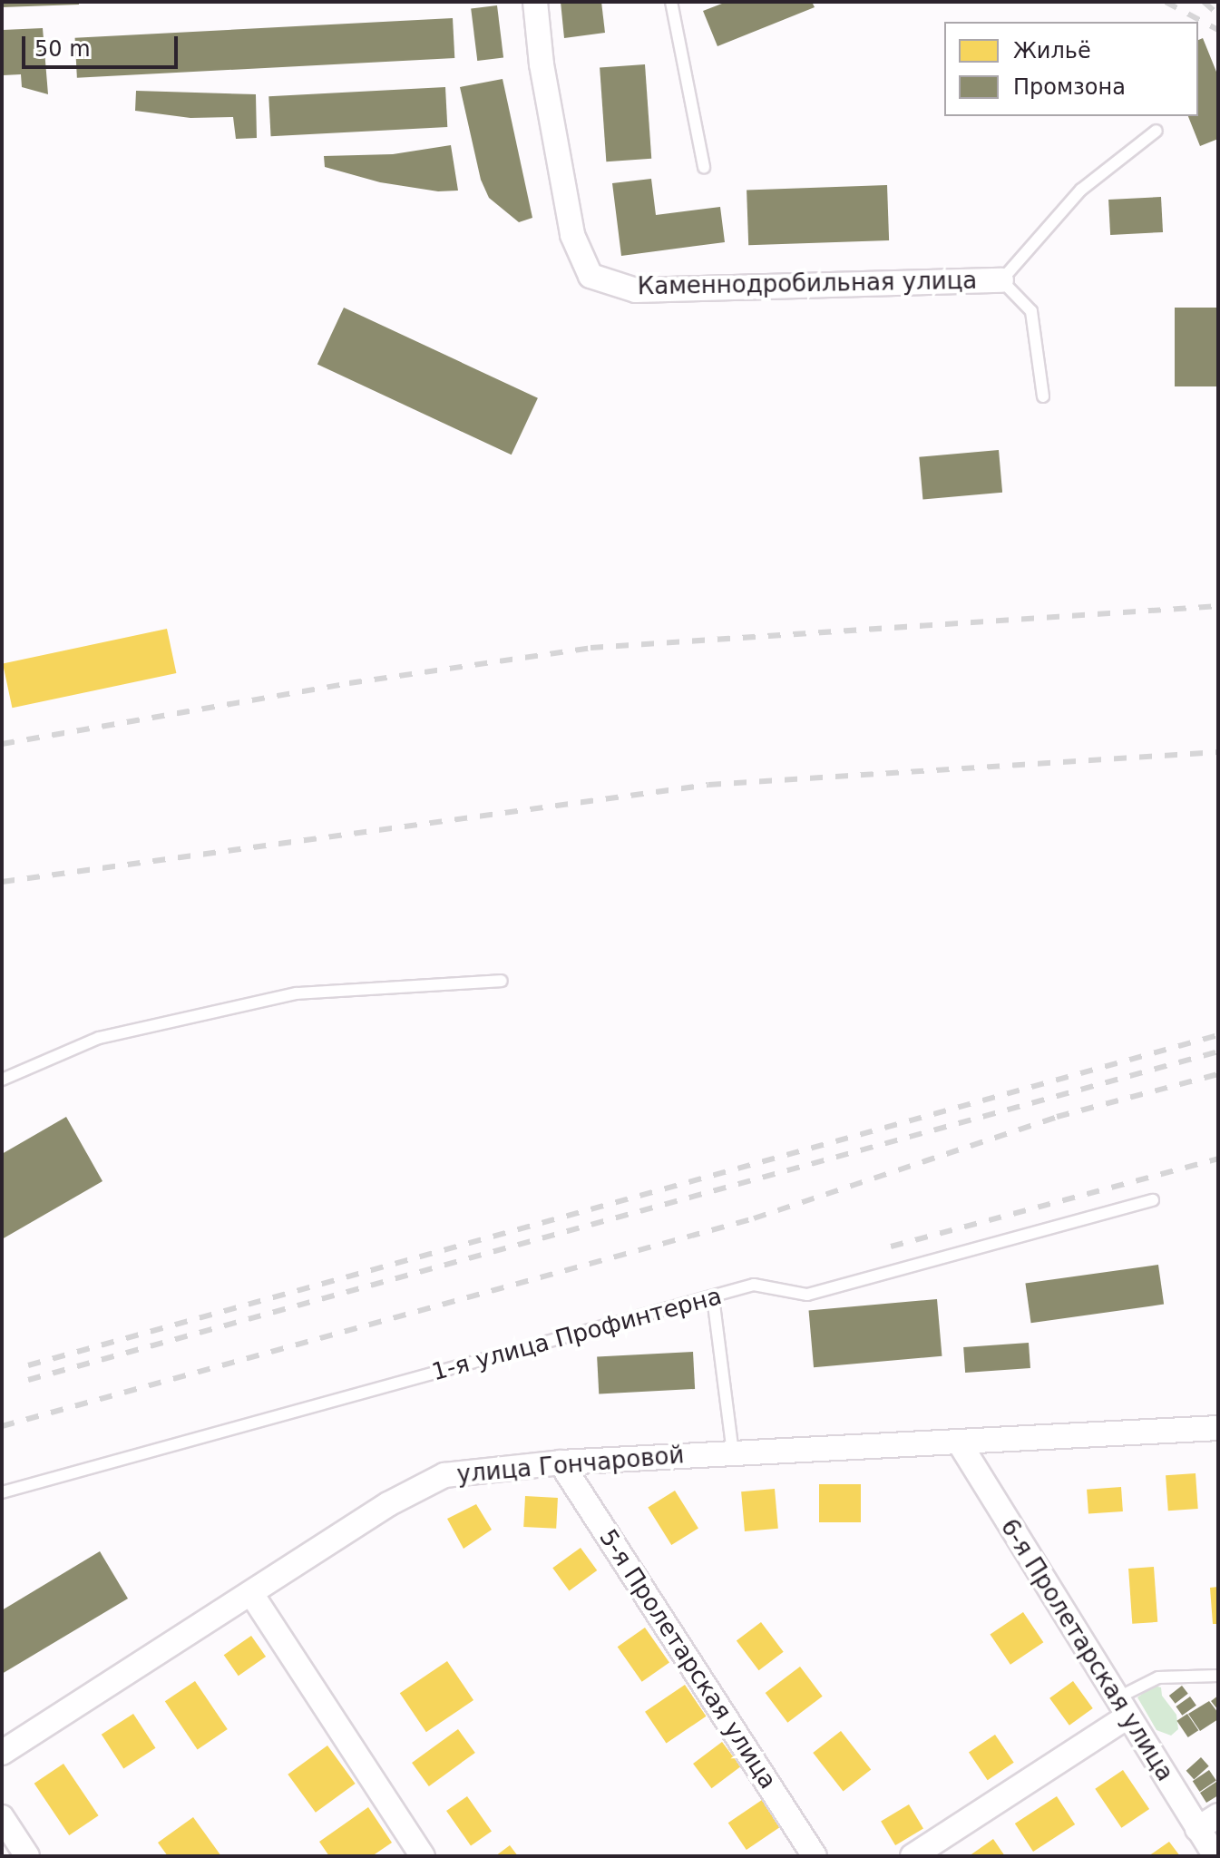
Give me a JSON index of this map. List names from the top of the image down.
{
  "streets": {
    "street": [
      "Каменнодробильная улица",
      "улица Гончаровой",
      "6-я Пролетарская улица",
      "5-я Пролетарская улица"
    ],
    "lane": ["1-я улица Профинтерна"]
  },
  "crossings": [
    ["улица Гончаровой", "6-я Пролетарская улица"],
    ["улица Гончаровой", "5-я Пролетарская улица"]
  ],
  "legend": ["Жильё", "Промзона"],
  "scale_bar": "50 m"
}
